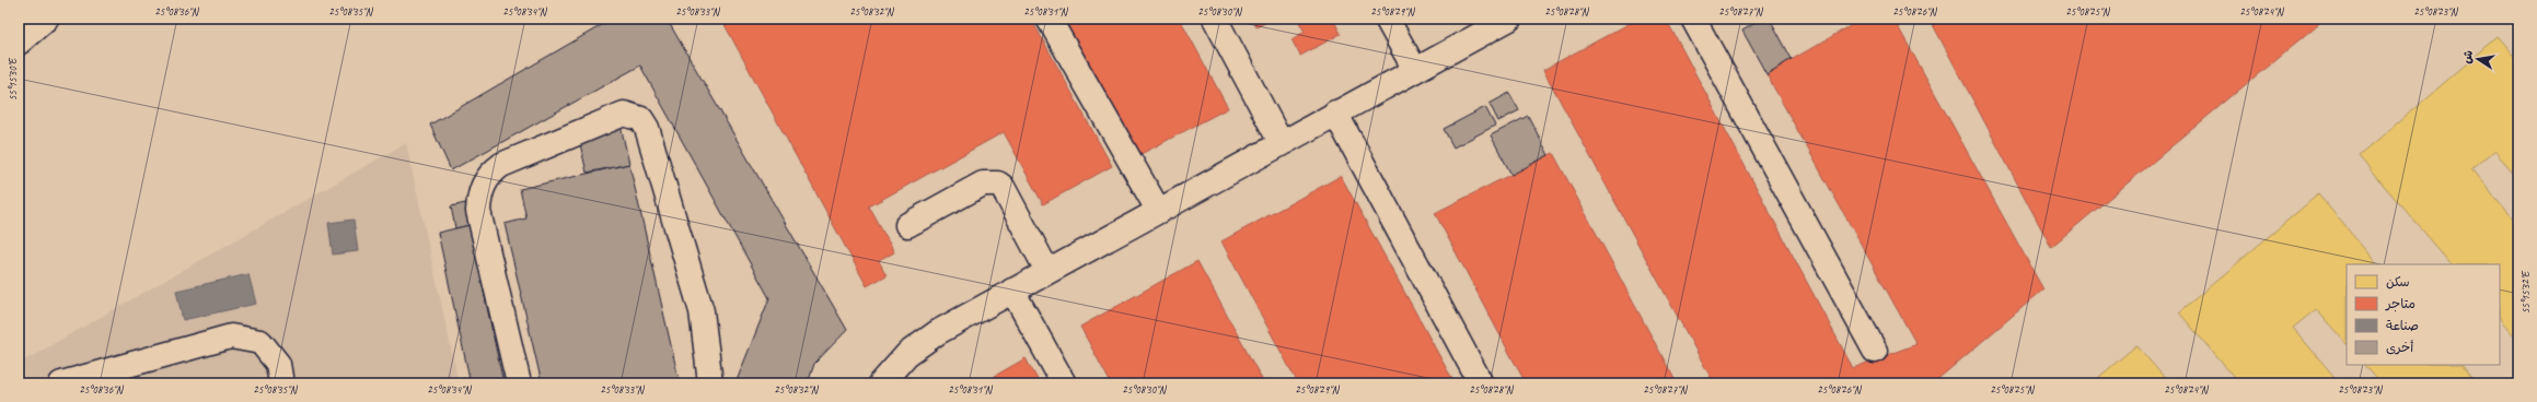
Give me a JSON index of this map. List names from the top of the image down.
{
  "legend": [
    "سكن",
    "متاجر",
    "صناعة",
    "أخرى"
  ],
  "north": "left",
  "coordinates": [
    "25°08'36\"N",
    "25°08'35\"N",
    "25°08'34\"N",
    "25°08'33\"N",
    "25°08'32\"N",
    "25°08'31\"N",
    "25°08'30\"N",
    "25°08'29\"N",
    "25°08'28\"N",
    "25°08'27\"N",
    "25°08'26\"N",
    "25°08'25\"N",
    "25°08'24\"N",
    "25°08'23\"N",
    "55°15'30\"E",
    "55°15'32\"E"
  ]
}
